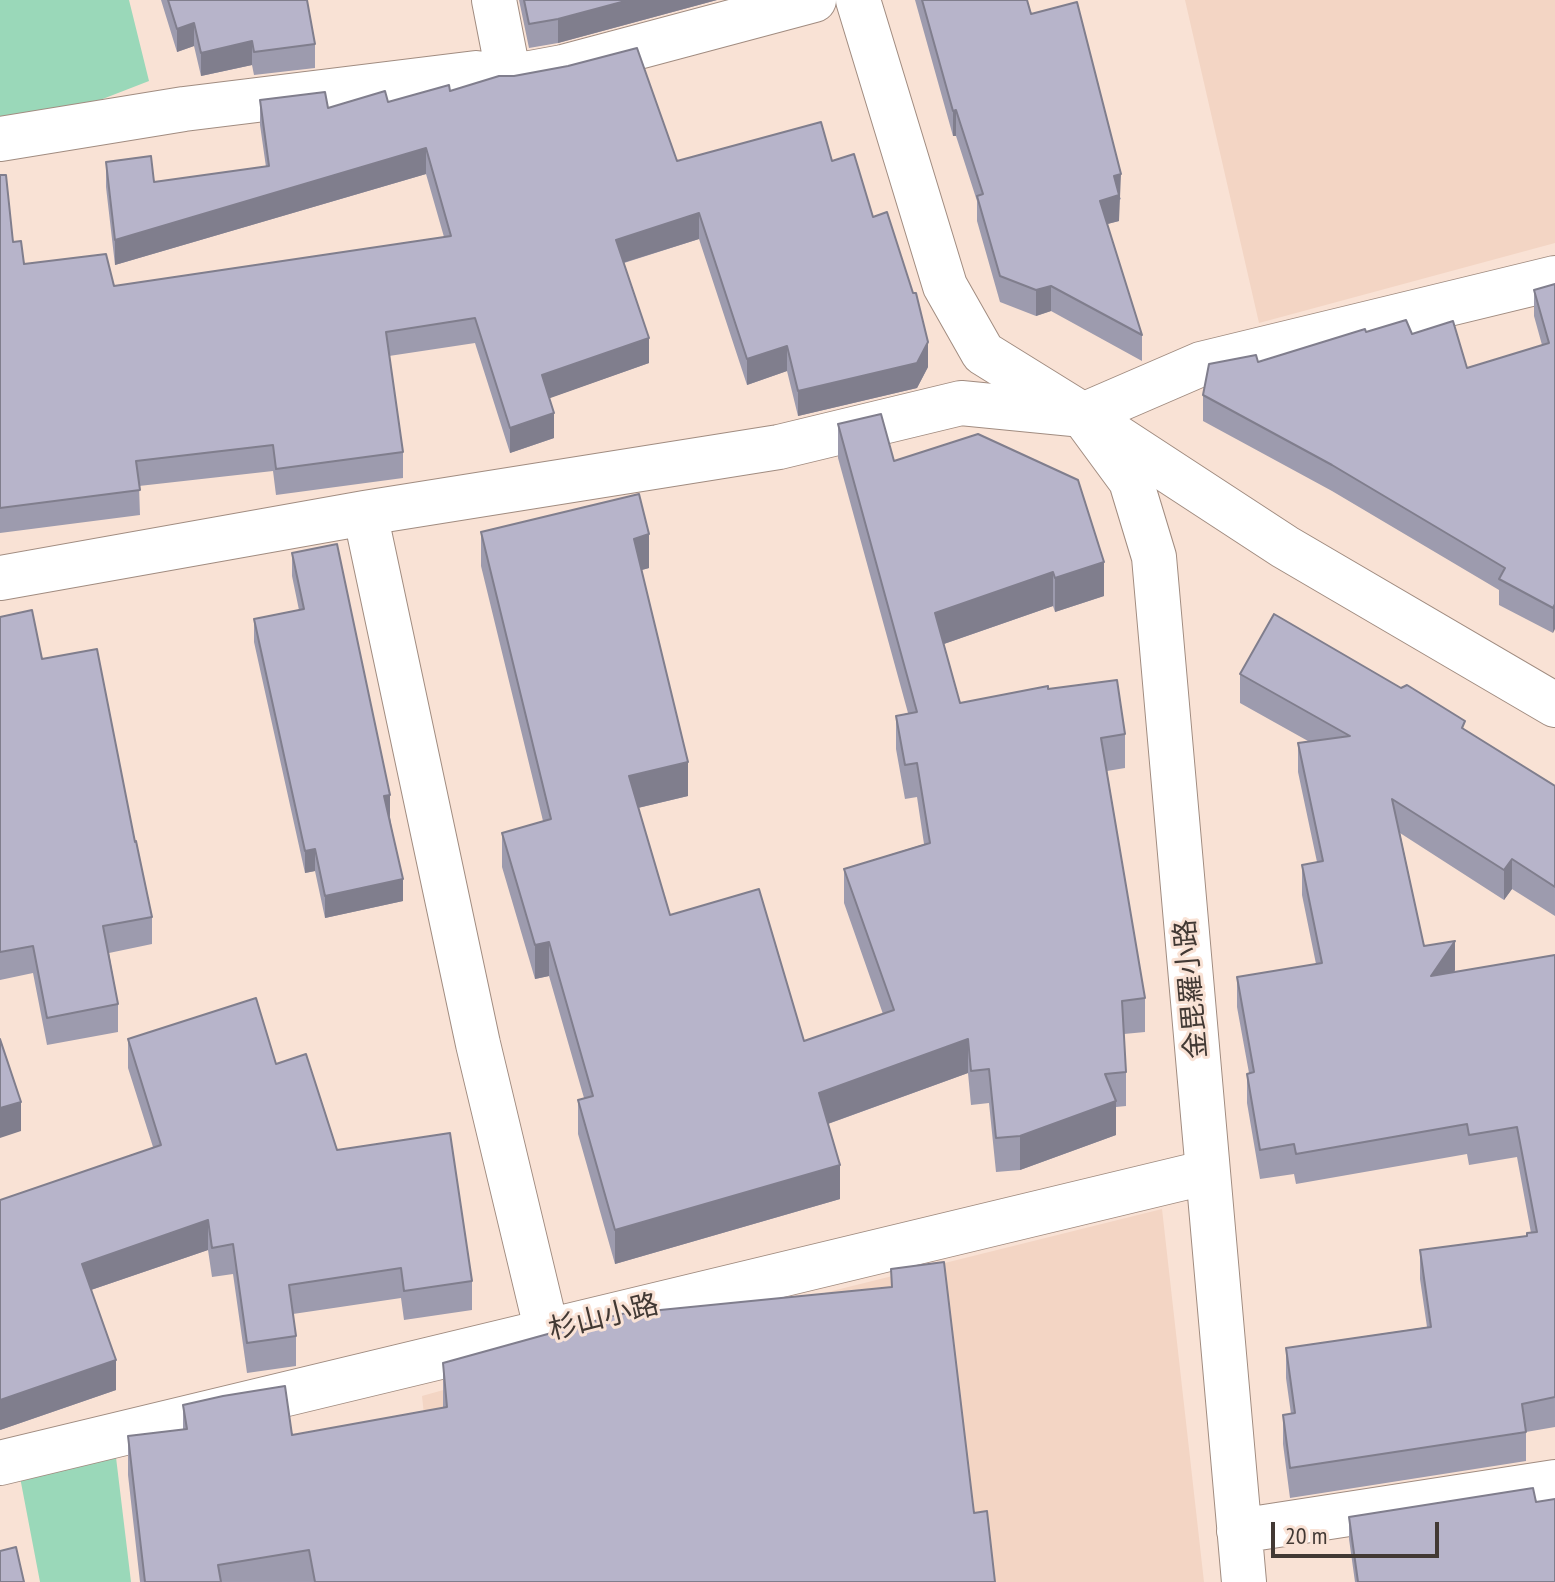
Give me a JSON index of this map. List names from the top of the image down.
{
  "streets": {
    "street": ["金毘羅小路", "杉山小路"]
  },
  "crossings": [
    ["金毘羅小路", "杉山小路"]
  ],
  "scale_bar": "20 m"
}
